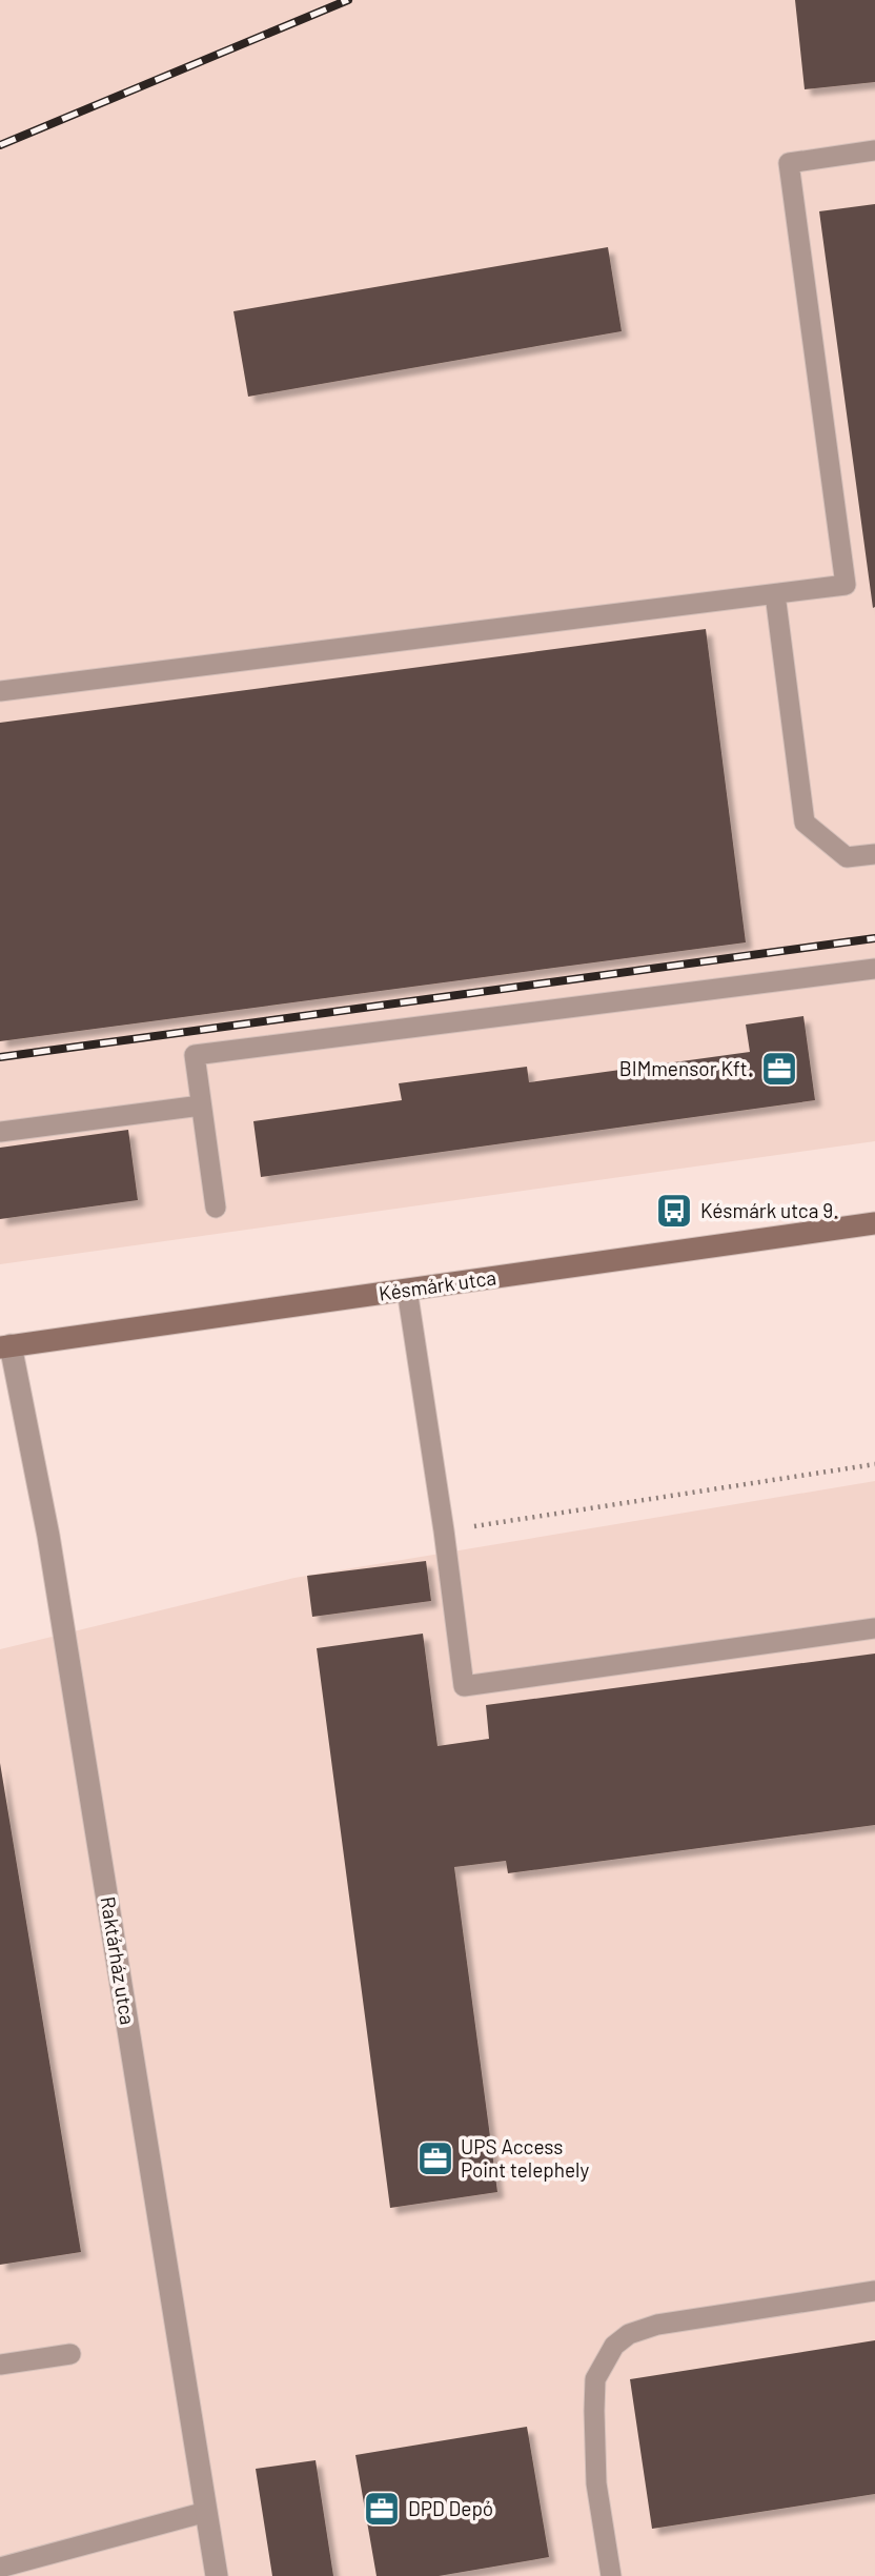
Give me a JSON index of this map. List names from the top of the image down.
{
  "streets": {
    "street": ["Késmárk utca", "Raktárház utca"]
  },
  "crossings": [
    ["Késmárk utca", "Raktárház utca"]
  ],
  "places": {
    "office": ["BIMmensor Kft.", "UPS Access Point telephely", "DPD Depó"],
    "bus stop": ["Késmárk utca 9."]
  }
}
